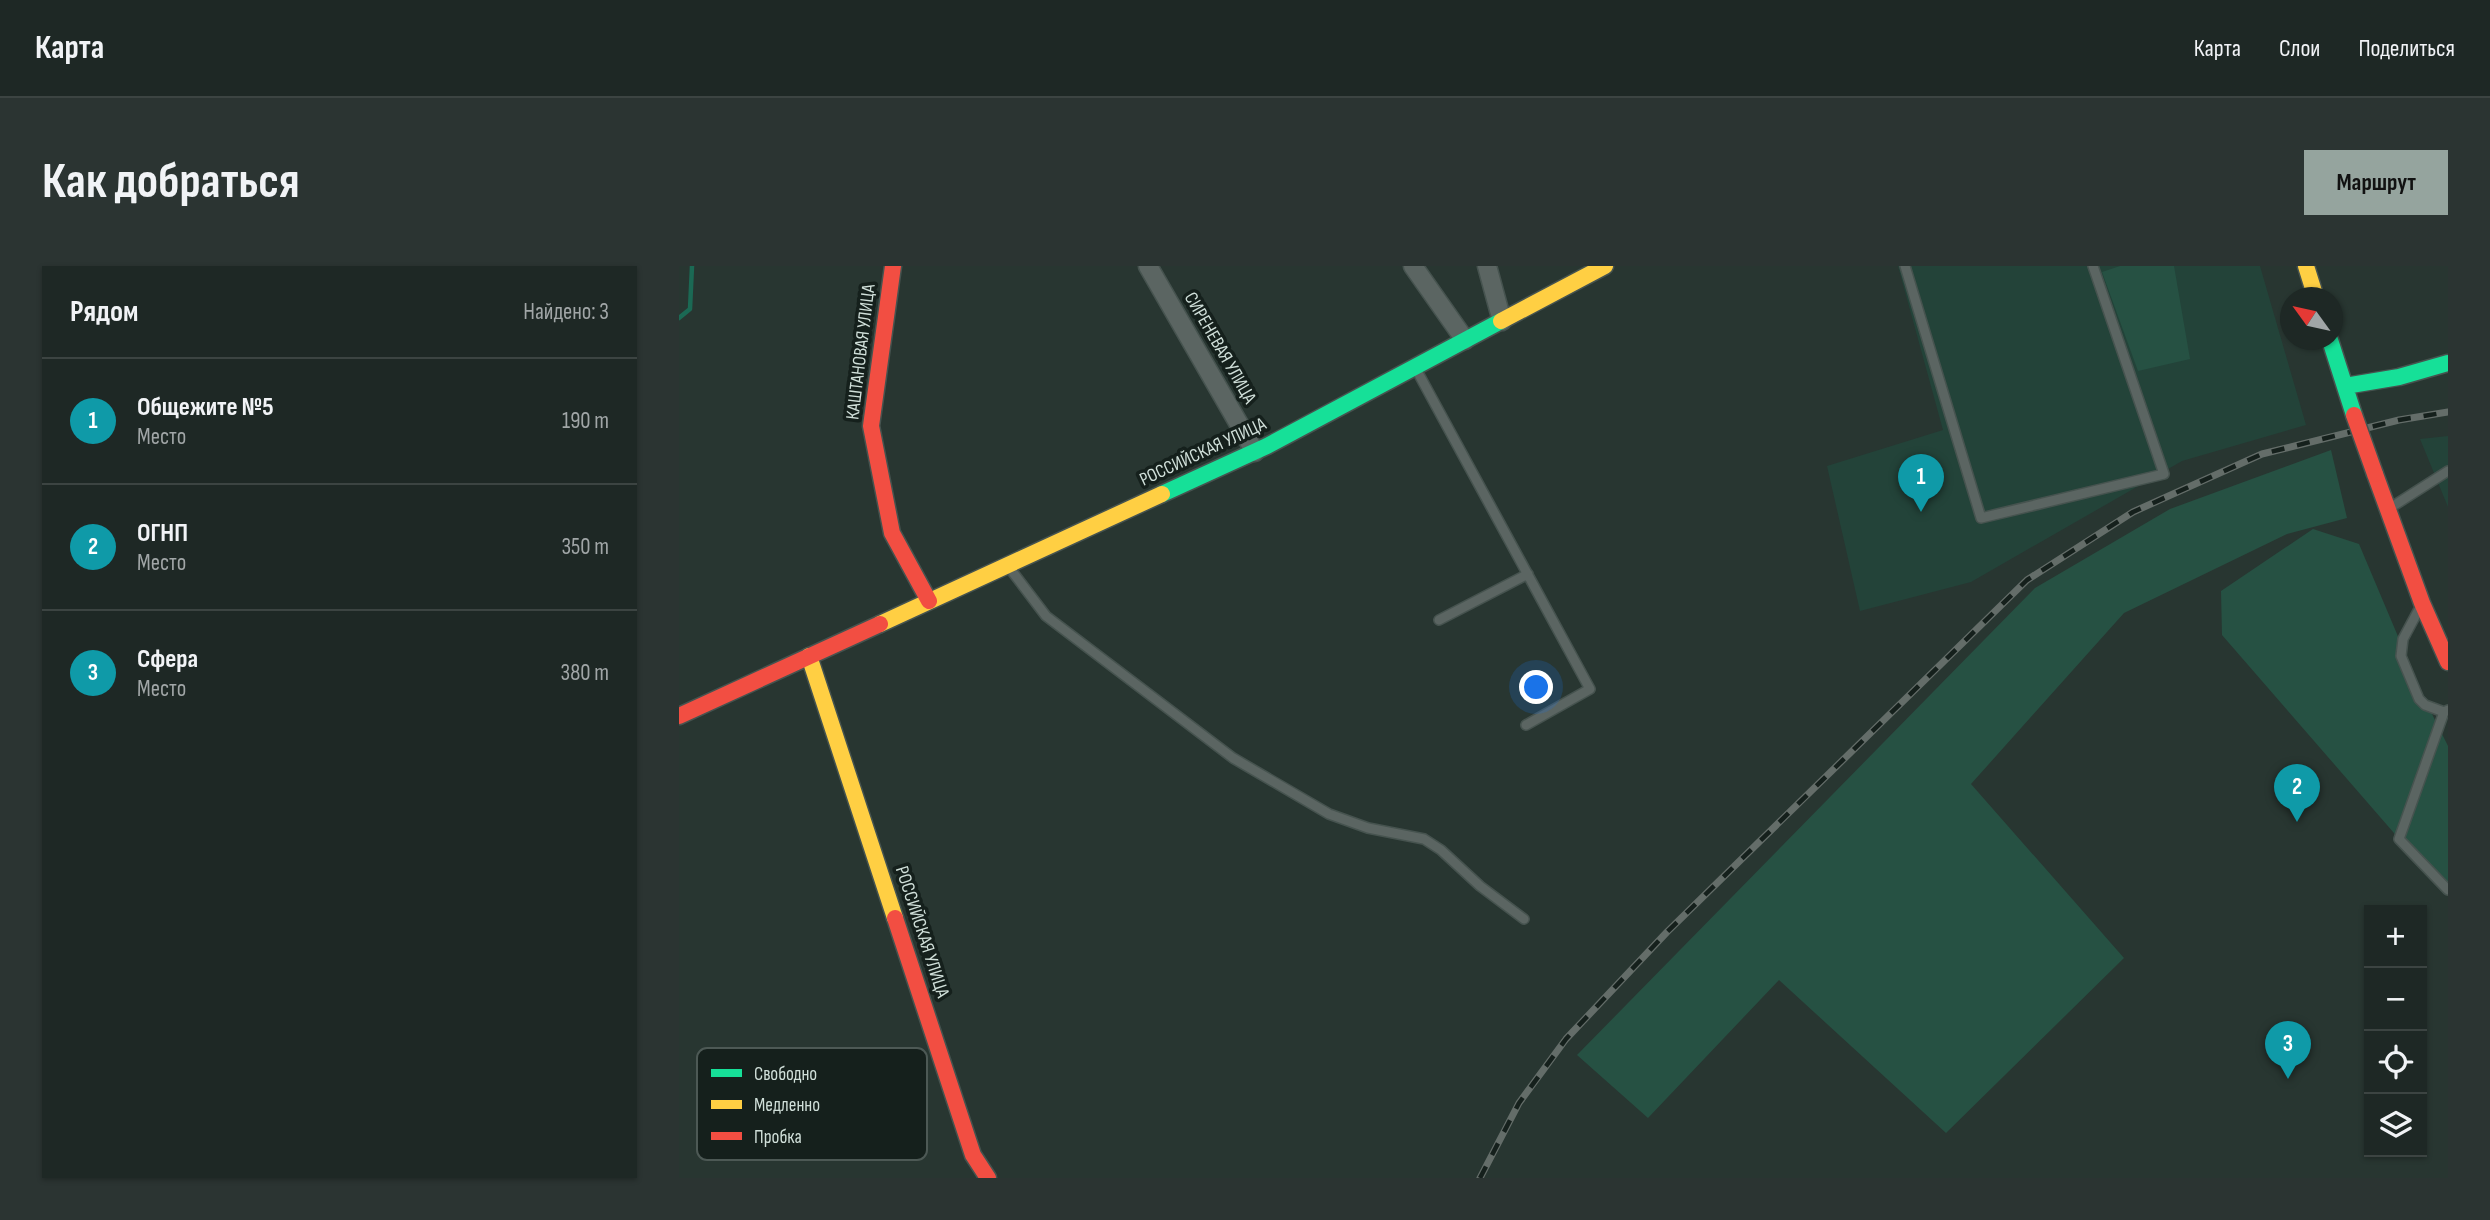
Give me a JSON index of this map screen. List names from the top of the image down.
{
  "streets": {
    "street": ["СИРЕНЕВАЯ УЛИЦА", "КАШТАНОВАЯ УЛИЦА", "РОССИЙСКАЯ УЛИЦА"]
  },
  "crossings": [
    ["СИРЕНЕВАЯ УЛИЦА", "РОССИЙСКАЯ УЛИЦА"],
    ["КАШТАНОВАЯ УЛИЦА", "РОССИЙСКАЯ УЛИЦА"]
  ],
  "legend": ["Свободно", "Медленно", "Пробка"],
  "north": "top left",
  "page": {
    "header": "Карта",
    "nav": ["Карта", "Слои", "Поделиться"],
    "buttons": "Маршрут",
    "title": "Как добраться",
    "heading": ["Рядом", "Найдено: 3"],
    "list": [
      {
        "mark": "1",
        "name": "Общежите №5",
        "note": "Место",
        "value": "190 m"
      },
      {
        "mark": "2",
        "name": "ОГНП",
        "note": "Место",
        "value": "350 m"
      },
      {
        "mark": "3",
        "name": "Сфера",
        "note": "Место",
        "value": "380 m"
      }
    ],
    "pins": ["1", "2", "3"],
    "map_buttons": ["+", "−"]
  }
}
